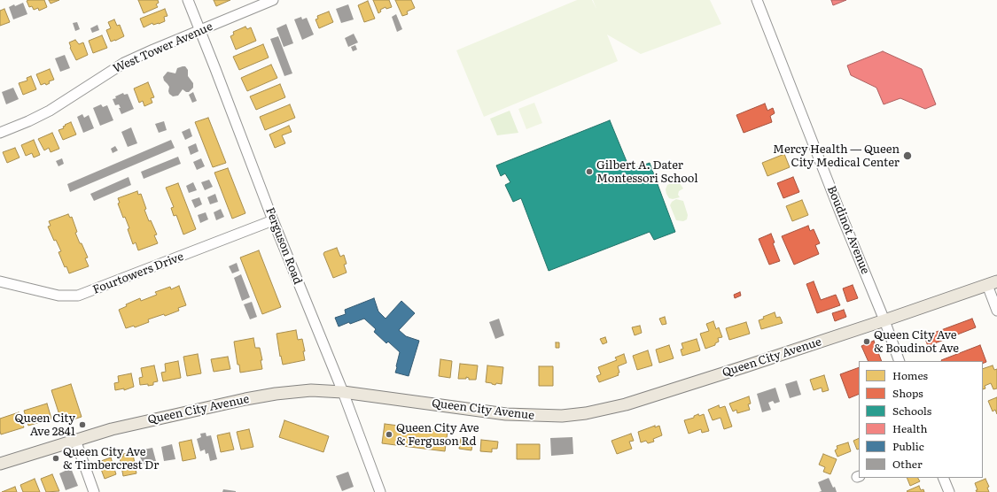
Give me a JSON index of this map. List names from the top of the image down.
{
  "streets": {
    "main road": ["Queen City Avenue"],
    "street": [
      "West Tower Avenue",
      "Boudinot Avenue",
      "Ferguson Road",
      "Fourtowers Drive"
    ]
  },
  "crossings": [
    ["West Tower Avenue", "Ferguson Road"],
    ["Boudinot Avenue", "Queen City Avenue"],
    ["Ferguson Road", "Fourtowers Drive"],
    ["Ferguson Road", "Queen City Avenue"]
  ],
  "places": [
    "Mercy Health — Queen City Medical Center",
    "Gilbert A. Dater Montessori School",
    "Queen City Ave & Boudinot Ave",
    "Queen City Ave 2841",
    "Queen City Ave & Ferguson Rd",
    "Queen City Ave & Timbercrest Dr"
  ],
  "legend": [
    "Homes",
    "Shops",
    "Schools",
    "Health",
    "Public",
    "Other"
  ]
}
